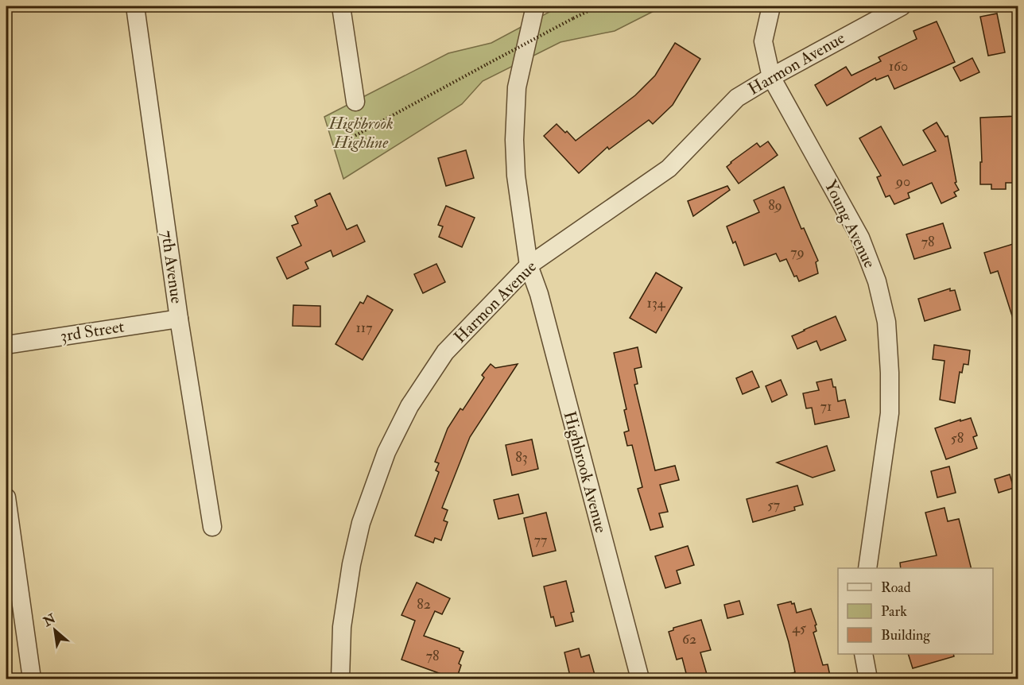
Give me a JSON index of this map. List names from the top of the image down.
{
  "streets": {
    "street": [
      "Harmon Avenue",
      "Young Avenue",
      "7th Avenue",
      "3rd Street",
      "Highbrook Avenue"
    ]
  },
  "crossings": [
    ["Harmon Avenue", "Young Avenue"],
    ["Harmon Avenue", "Highbrook Avenue"],
    ["7th Avenue", "3rd Street"]
  ],
  "parks": ["Highbrook Highline"],
  "house_numbers": [
    "160",
    "90",
    "89",
    "78",
    "79",
    "134",
    "117",
    "71",
    "58",
    "83",
    "57",
    "77",
    "82",
    "45",
    "62",
    "78"
  ],
  "legend": ["Road", "Park", "Building"],
  "north": "top left"
}
